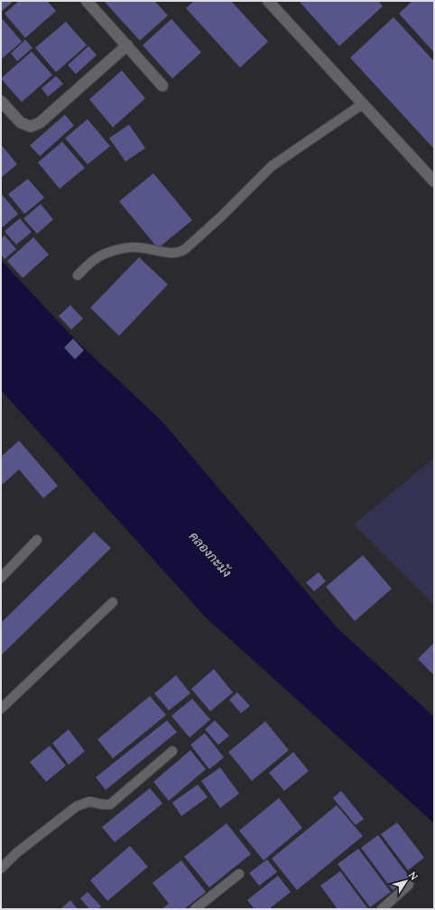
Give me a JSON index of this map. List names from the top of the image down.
{
  "water": ["คลองกะมัง"],
  "north": "top right"
}
